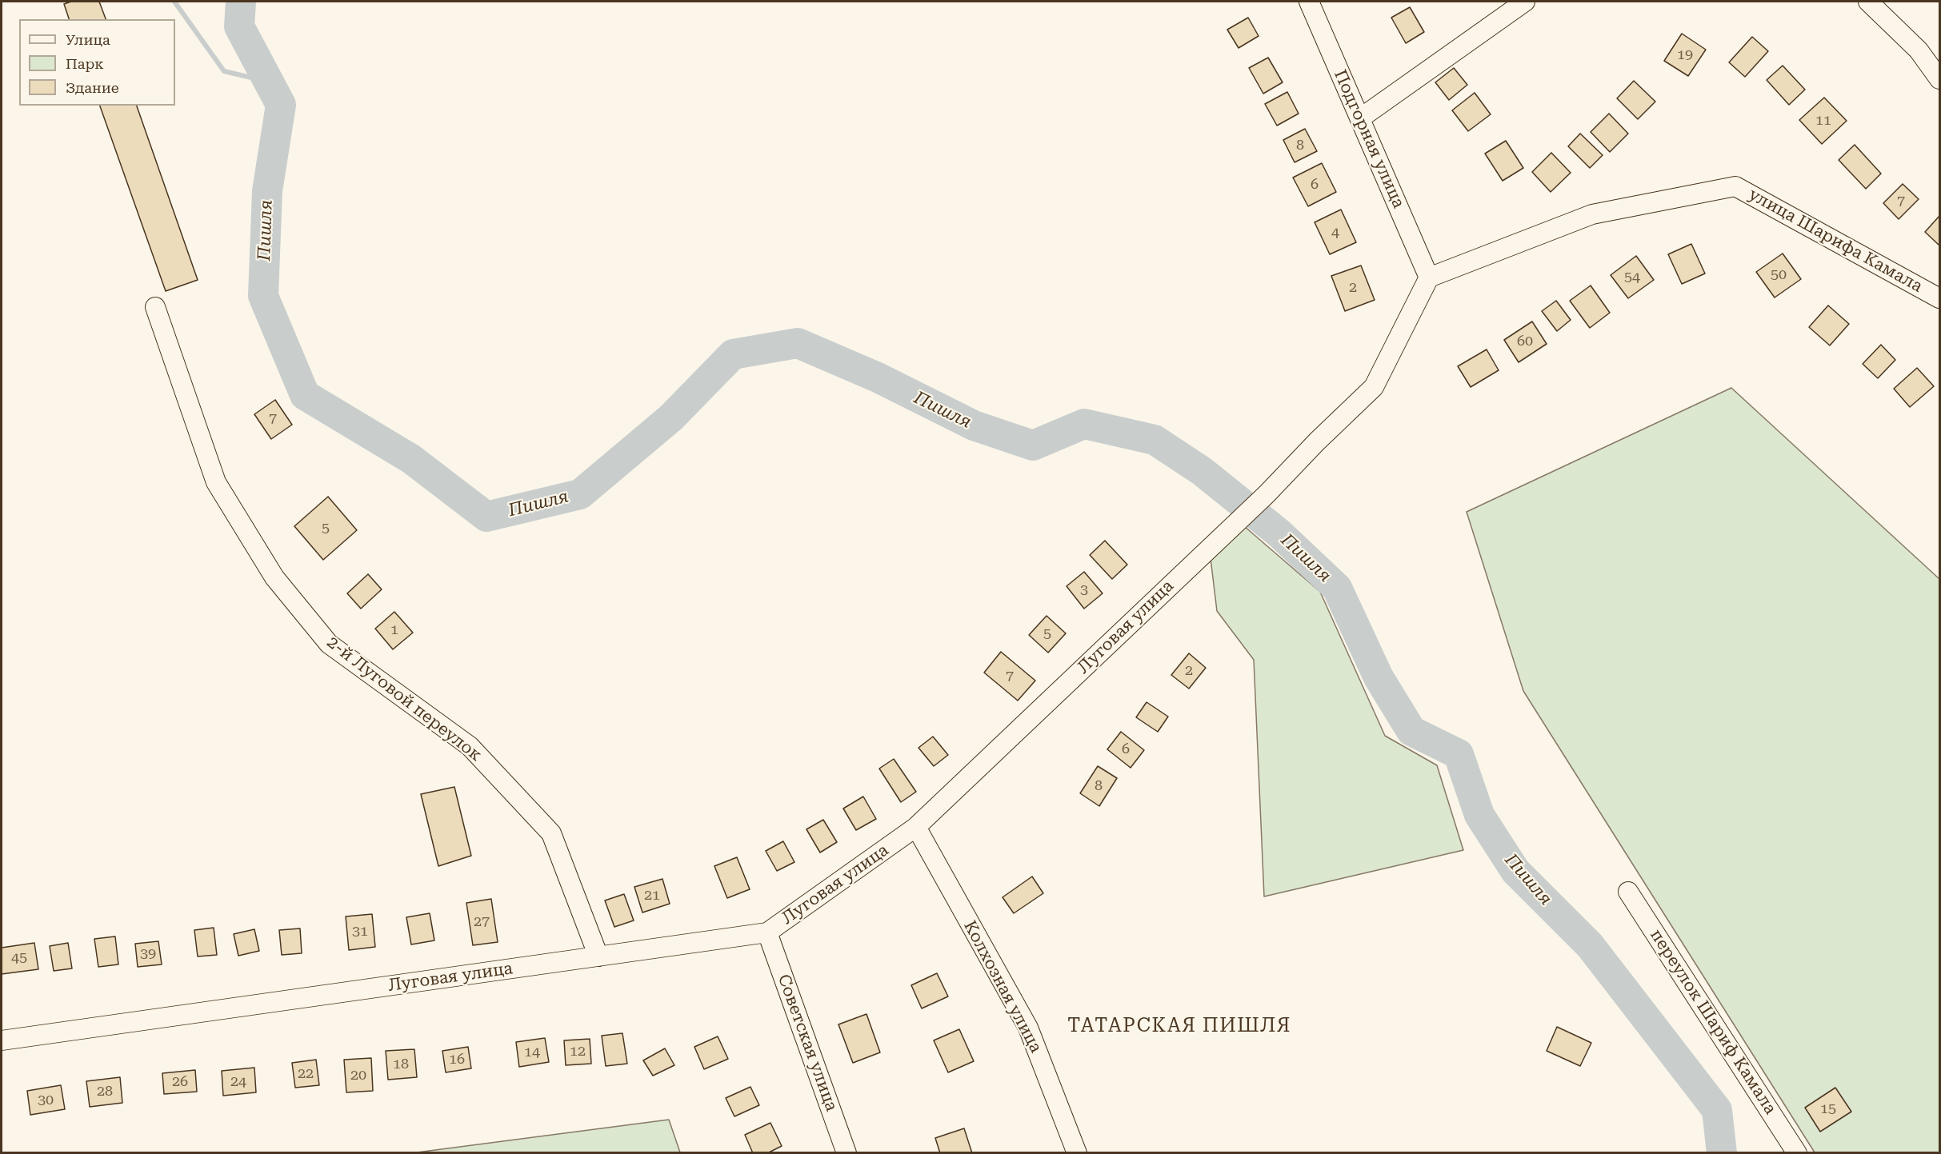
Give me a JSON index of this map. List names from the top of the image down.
{
  "streets": {
    "street": [
      "Подгорная улица",
      "улица Шарифа Камала",
      "Луговая улица",
      "2-й Луговой переулок",
      "Колхозная улица",
      "переулок Шариф Камала",
      "Советская улица"
    ]
  },
  "crossings": [
    ["Подгорная улица", "улица Шарифа Камала"],
    ["Подгорная улица", "Луговая улица"],
    ["улица Шарифа Камала", "Луговая улица"],
    ["Луговая улица", "2-й Луговой переулок"],
    ["Луговая улица", "Колхозная улица"],
    ["Луговая улица", "Советская улица"]
  ],
  "districts": ["ТАТАРСКАЯ ПИШЛЯ"],
  "water": ["Пишля"],
  "house_numbers": [
    "19",
    "11",
    "8",
    "6",
    "7",
    "4",
    "50",
    "54",
    "2",
    "60",
    "7",
    "5",
    "3",
    "1",
    "5",
    "2",
    "7",
    "6",
    "8",
    "21",
    "27",
    "31",
    "39",
    "45",
    "12",
    "14",
    "16",
    "18",
    "22",
    "20",
    "26",
    "24",
    "28",
    "30",
    "15"
  ],
  "legend": ["Улица", "Парк", "Здание"]
}
